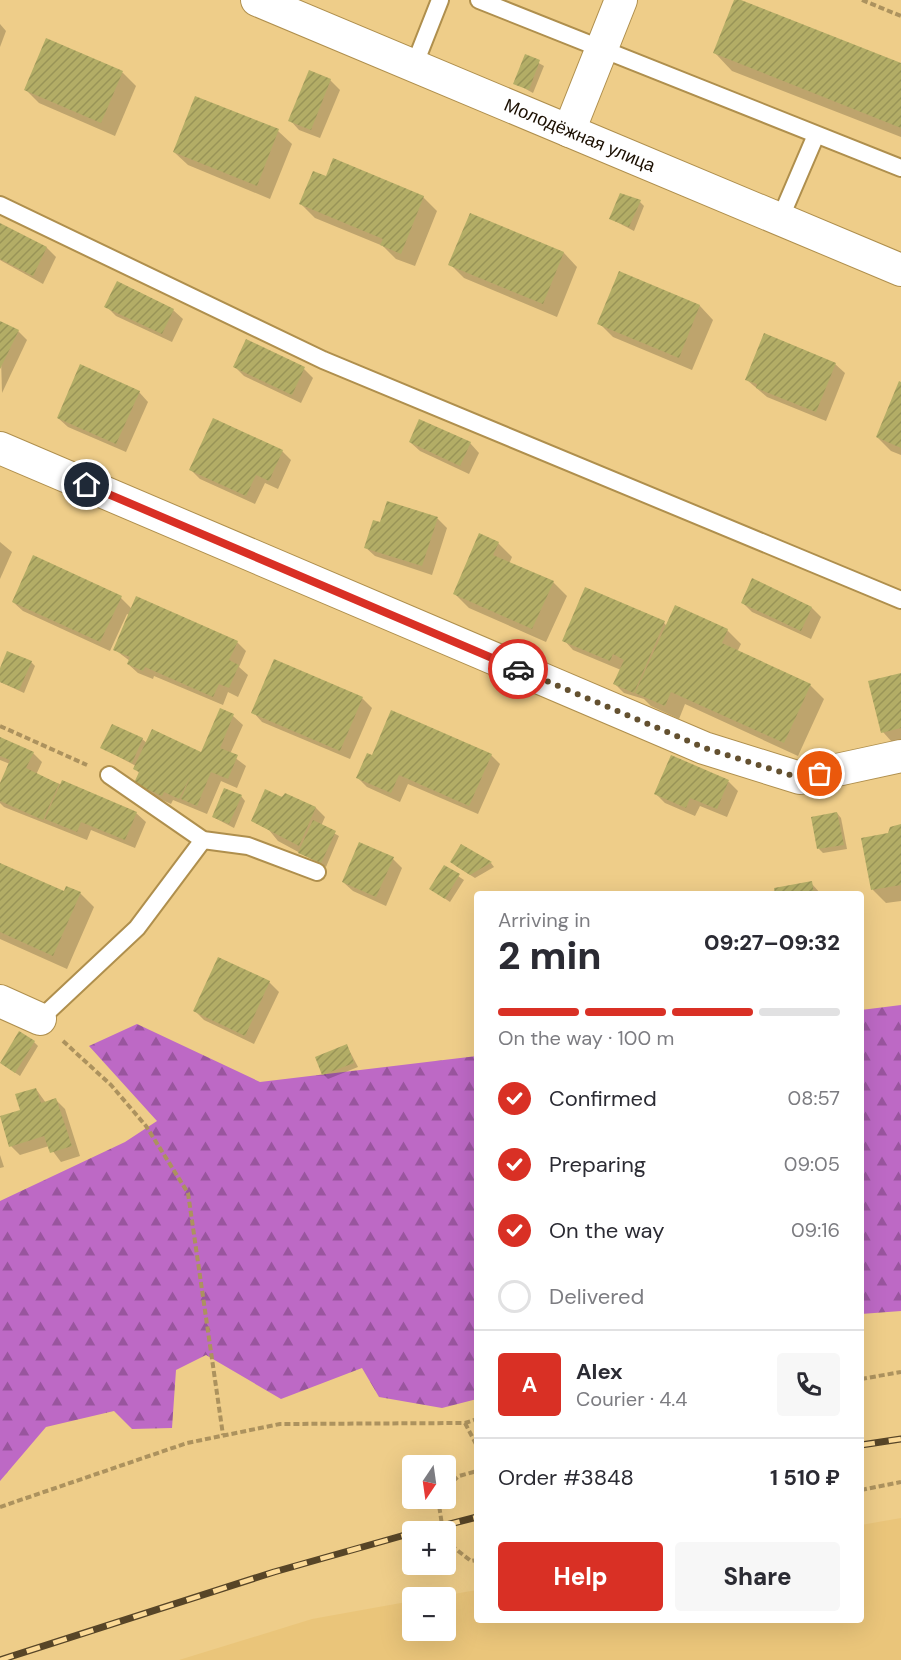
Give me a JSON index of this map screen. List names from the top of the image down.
{
  "streets": {
    "street": ["Молодёжная улица"]
  },
  "north": "bottom",
  "page": {
    "heading": ["2 min", "Arriving in", "09:27–09:32"],
    "panel": [
      "Alex",
      "Courier · 4.4",
      "Order #3848",
      "1 510 ₽"
    ],
    "bar": "On the way · 100 m",
    "list": [
      ["Confirmed", "08:57"],
      ["Preparing", "09:05"],
      ["On the way", "09:16"],
      "Delivered"
    ],
    "round": "A",
    "map_buttons": ["+", "−"],
    "buttons": ["Help", "Share"]
  }
}
